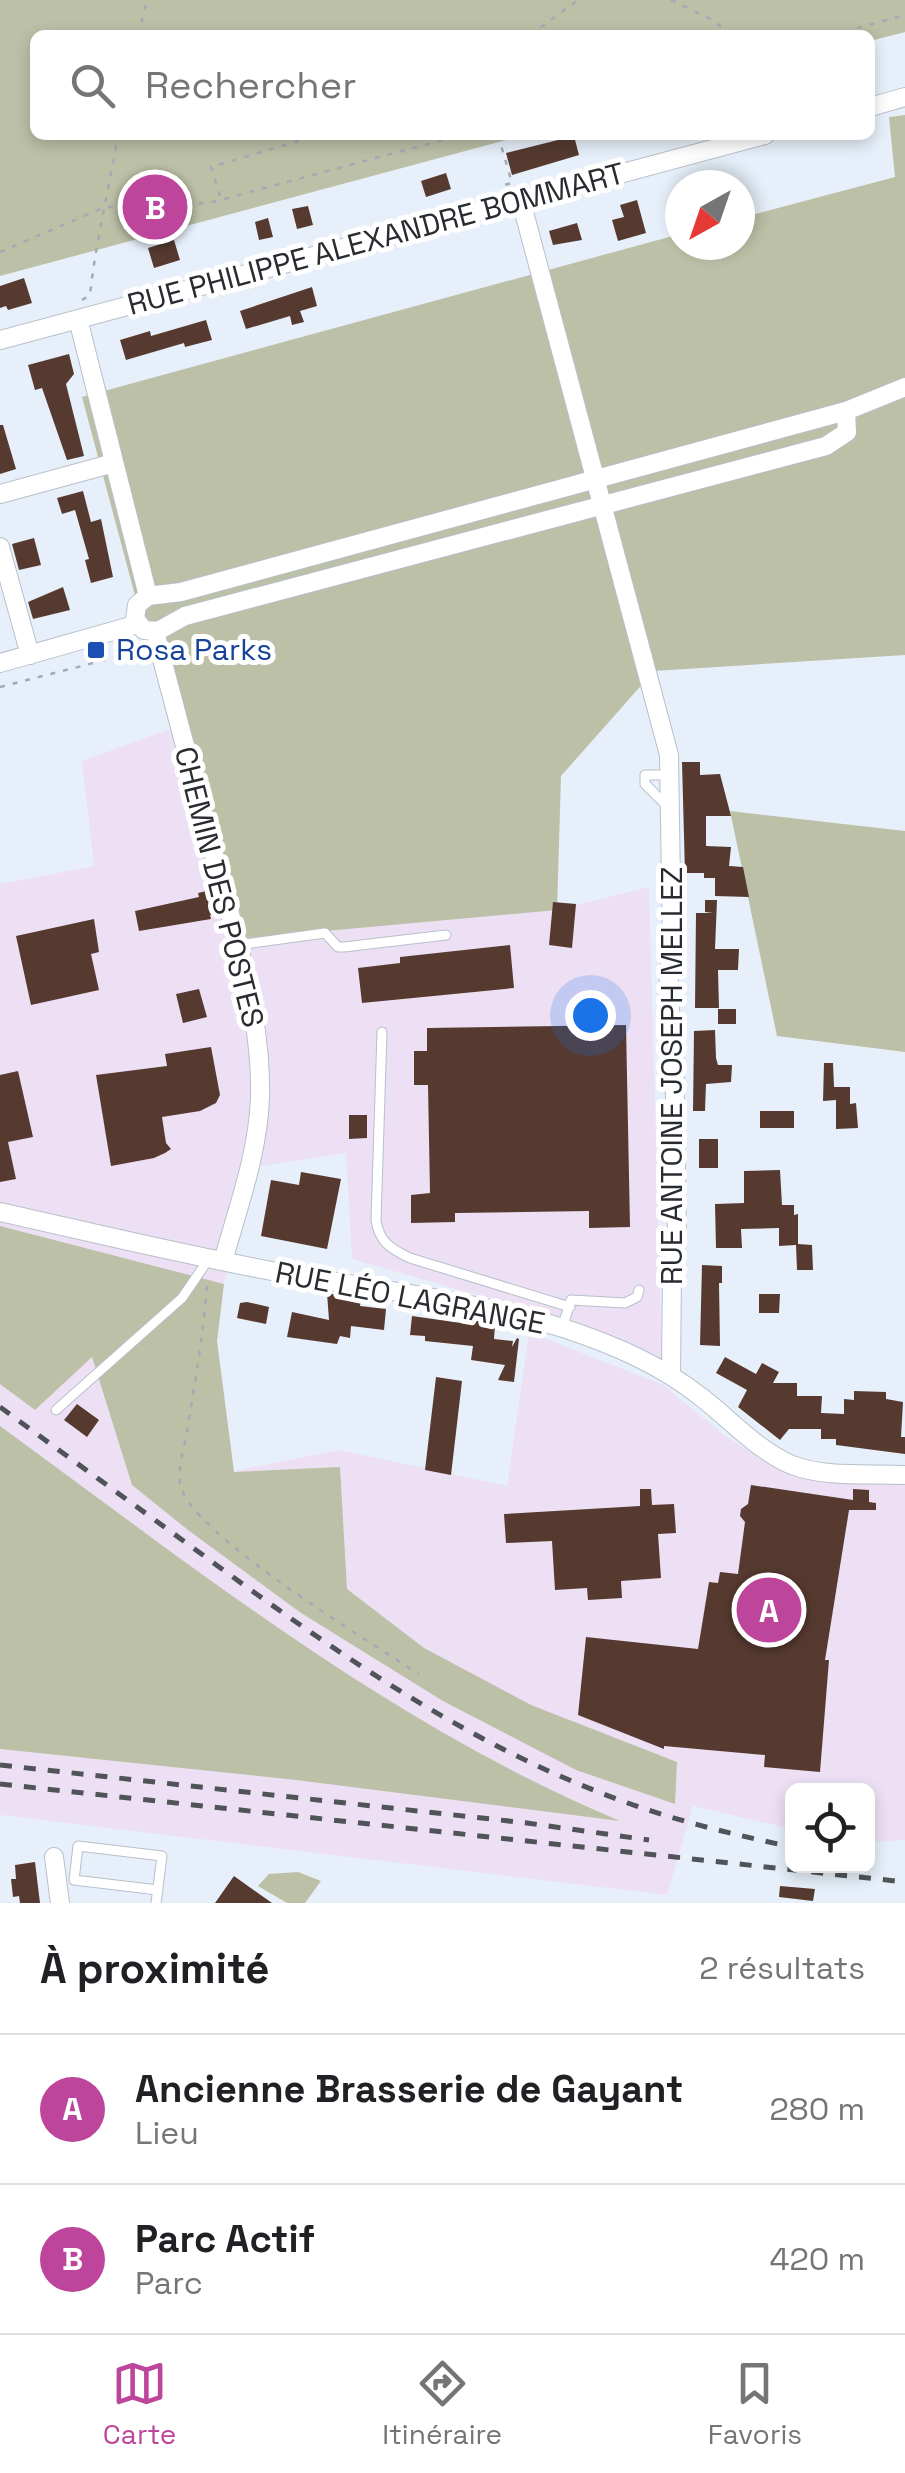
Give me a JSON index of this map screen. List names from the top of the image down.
{
  "streets": {
    "street": [
      "RUE PHILIPPE ALEXANDRE BOMMART",
      "CHEMIN DES POSTES",
      "RUE ANTOINE JOSEPH MELLEZ",
      "RUE LÉO LAGRANGE"
    ]
  },
  "crossings": [
    ["RUE PHILIPPE ALEXANDRE BOMMART", "RUE ANTOINE JOSEPH MELLEZ"],
    ["CHEMIN DES POSTES", "RUE LÉO LAGRANGE"],
    ["RUE ANTOINE JOSEPH MELLEZ", "RUE LÉO LAGRANGE"]
  ],
  "places": {
    "transit": ["Rosa Parks"]
  },
  "north": "bottom left",
  "page": {
    "search": "Rechercher",
    "pins": ["B", "A"],
    "heading": ["À proximité", "2 résultats"],
    "list": [
      {
        "mark": "A",
        "name": "Ancienne Brasserie de Gayant",
        "note": "Lieu",
        "value": "280 m"
      },
      {
        "mark": "B",
        "name": "Parc Actif",
        "note": "Parc",
        "value": "420 m"
      }
    ],
    "nav": ["Carte", "Itinéraire", "Favoris"]
  }
}
